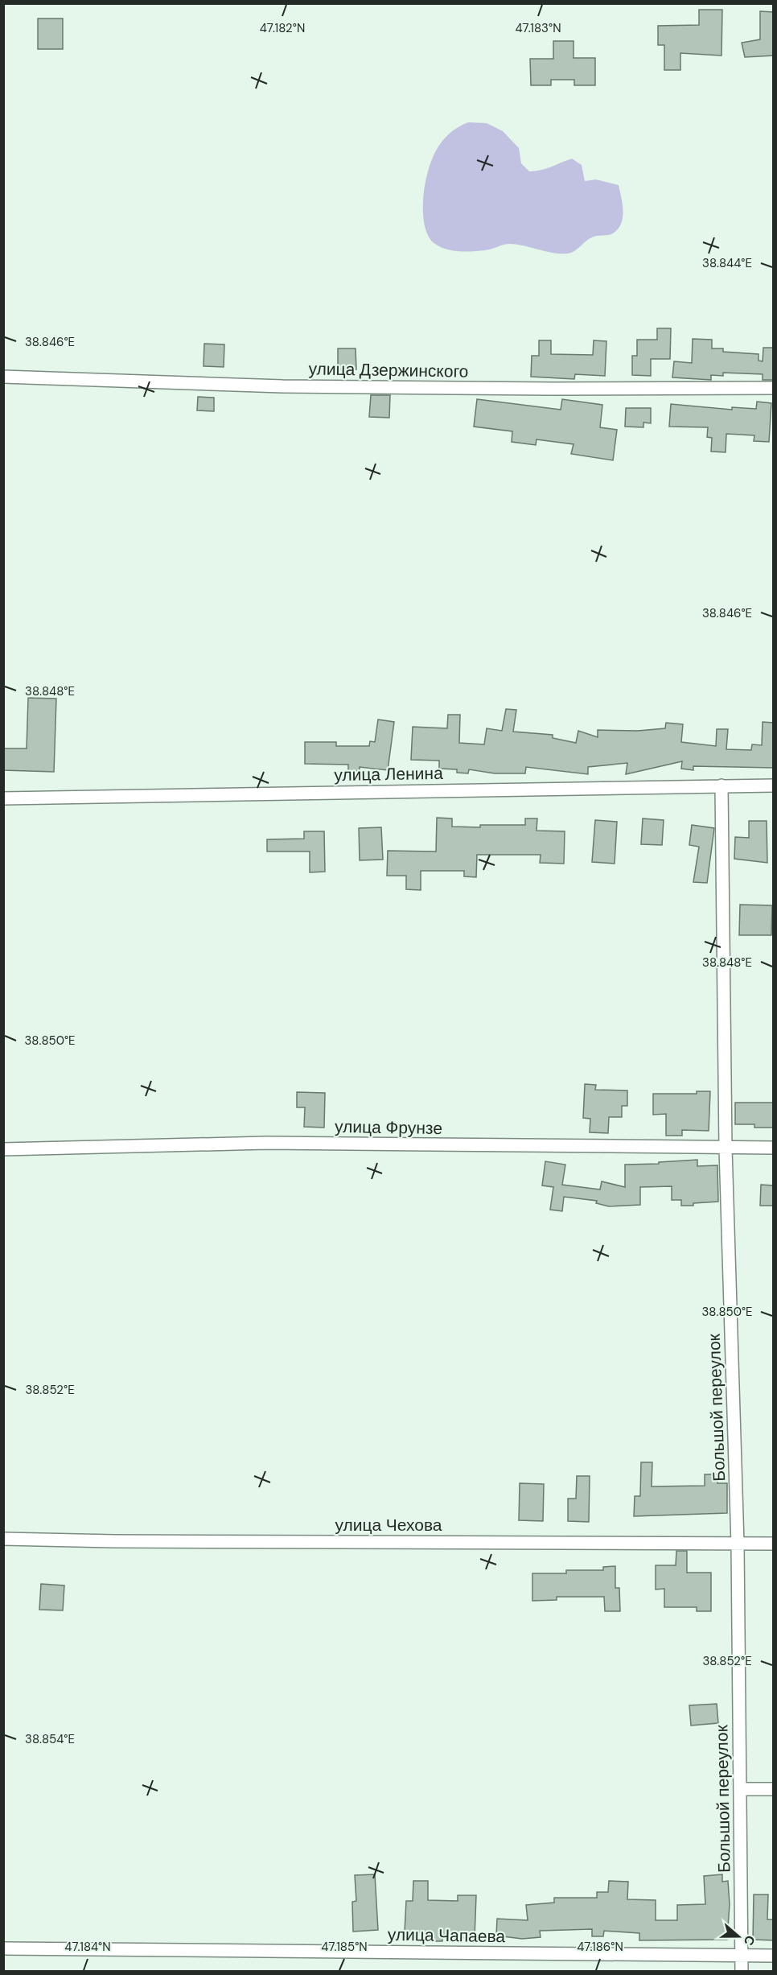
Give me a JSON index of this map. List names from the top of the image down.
{
  "streets": {
    "street": [
      "улица Дзержинского",
      "улица Ленина",
      "улица Фрунзе",
      "Большой переулок",
      "улица Чехова",
      "улица Чапаева"
    ]
  },
  "crossings": [
    ["улица Ленина", "Большой переулок"],
    ["улица Фрунзе", "Большой переулок"],
    ["Большой переулок", "улица Чехова"],
    ["Большой переулок", "улица Чапаева"]
  ],
  "north": "right",
  "coordinates": [
    "47.182°N",
    "47.183°N",
    "38.844°E",
    "38.846°E",
    "38.848°E",
    "38.850°E",
    "38.852°E",
    "38.854°E",
    "47.184°N",
    "47.185°N",
    "47.186°N"
  ]
}
